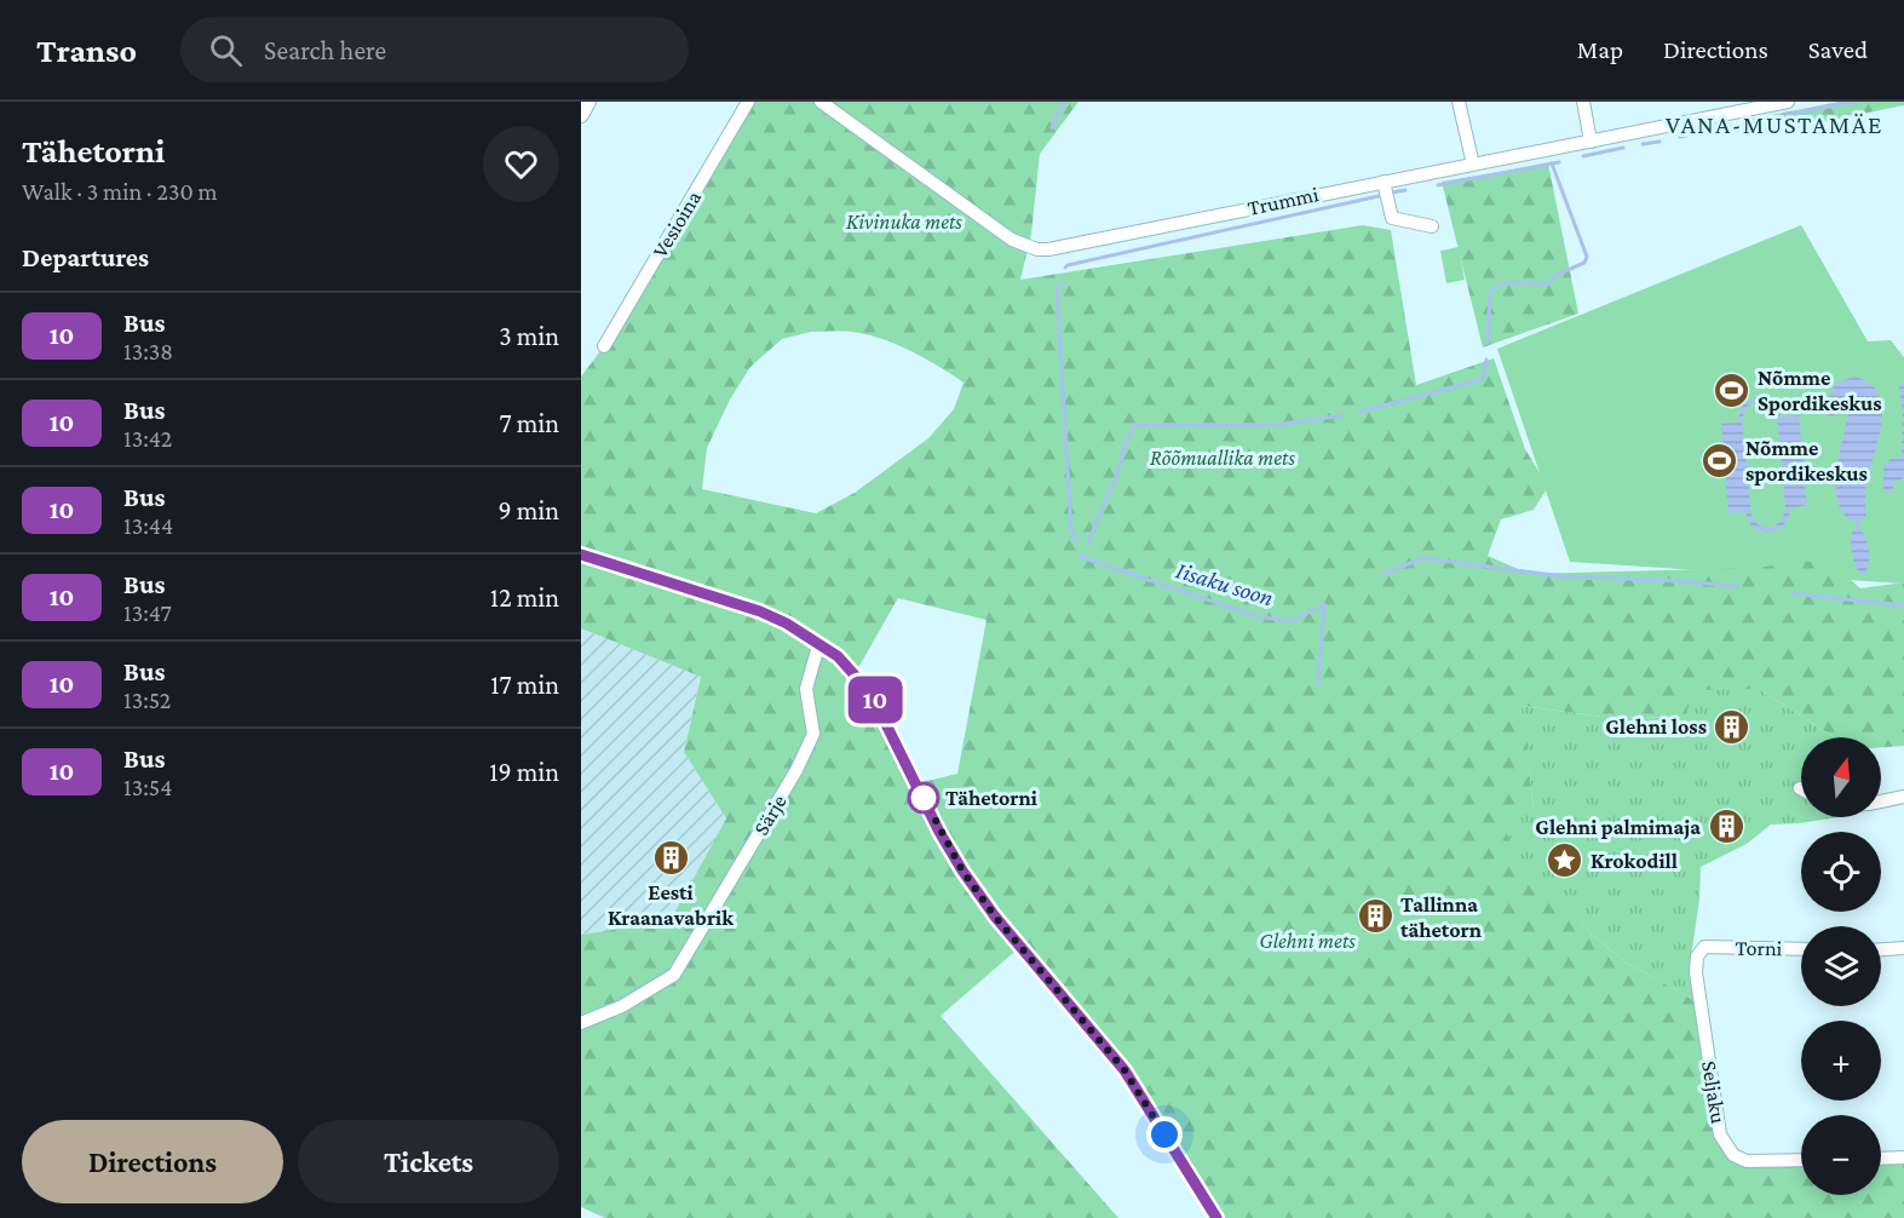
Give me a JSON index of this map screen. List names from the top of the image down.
{
  "streets": {
    "street": [
      "Trummi",
      "Vesioina",
      "Särje",
      "Torni",
      "Seljaku"
    ]
  },
  "crossings": [
    ["Torni", "Seljaku"]
  ],
  "districts": ["VANA-MUSTAMÄE"],
  "water": ["Iisaku soon"],
  "parks": ["Kivinuka mets", "Rõõmuallika mets", "Glehni mets"],
  "places": {
    "sports": ["Nõmme Spordikeskus", "Nõmme spordikeskus"],
    "building": [
      "Glehni loss",
      "Glehni palmimaja",
      "Eesti Kraanavabrik",
      "Tallinna tähetorn"
    ],
    "other": ["Tähetorni"],
    "place": ["Krokodill"]
  },
  "lines": ["bus line 10"],
  "north": "top",
  "page": {
    "header": "Transo",
    "search": "Search here",
    "nav": ["Map", "Directions", "Saved"],
    "heading": [
      ["Tähetorni", "Walk · 3 min · 230 m"],
      "Departures"
    ],
    "on_map": "10",
    "list": [
      {
        "mark": "10",
        "name": "Bus",
        "note": "13:38",
        "value": "3 min"
      },
      {
        "mark": "10",
        "name": "Bus",
        "note": "13:42",
        "value": "7 min"
      },
      {
        "mark": "10",
        "name": "Bus",
        "note": "13:44",
        "value": "9 min"
      },
      {
        "mark": "10",
        "name": "Bus",
        "note": "13:47",
        "value": "12 min"
      },
      {
        "mark": "10",
        "name": "Bus",
        "note": "13:52",
        "value": "17 min"
      },
      {
        "mark": "10",
        "name": "Bus",
        "note": "13:54",
        "value": "19 min"
      }
    ],
    "map_buttons": ["+", "−"],
    "buttons": ["Directions", "Tickets"]
  }
}
